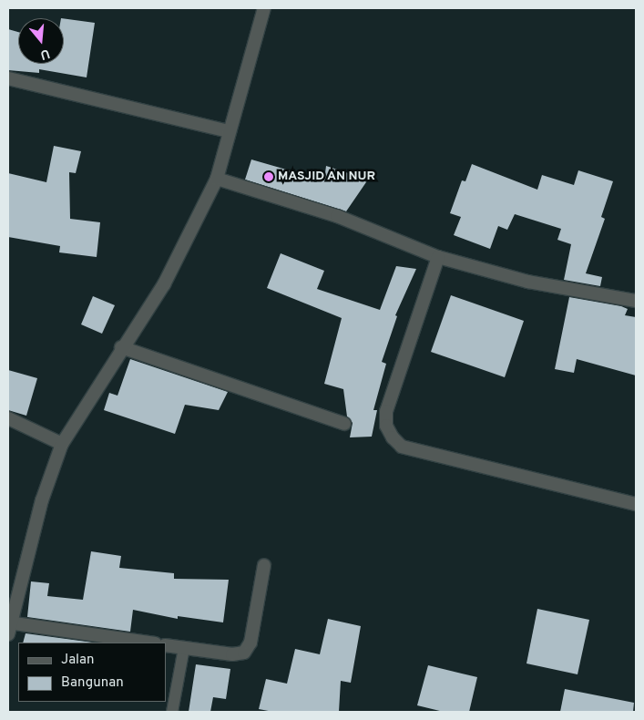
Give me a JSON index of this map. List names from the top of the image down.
{
  "places": ["MASJID AN NUR"],
  "legend": ["Jalan", "Bangunan"],
  "north": "bottom"
}
